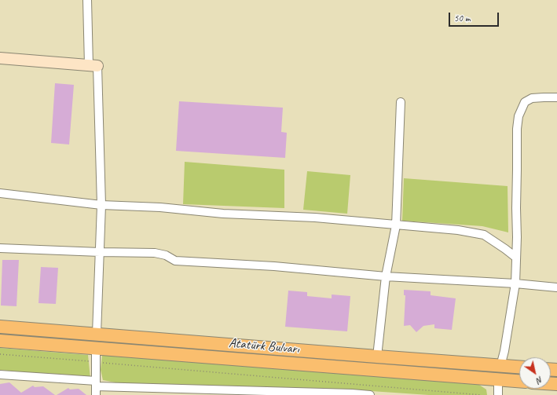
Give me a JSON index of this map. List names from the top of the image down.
{
  "streets": {
    "main road": ["Atatürk Bulvarı"]
  },
  "scale_bar": "50 m",
  "north": "bottom right"
}
